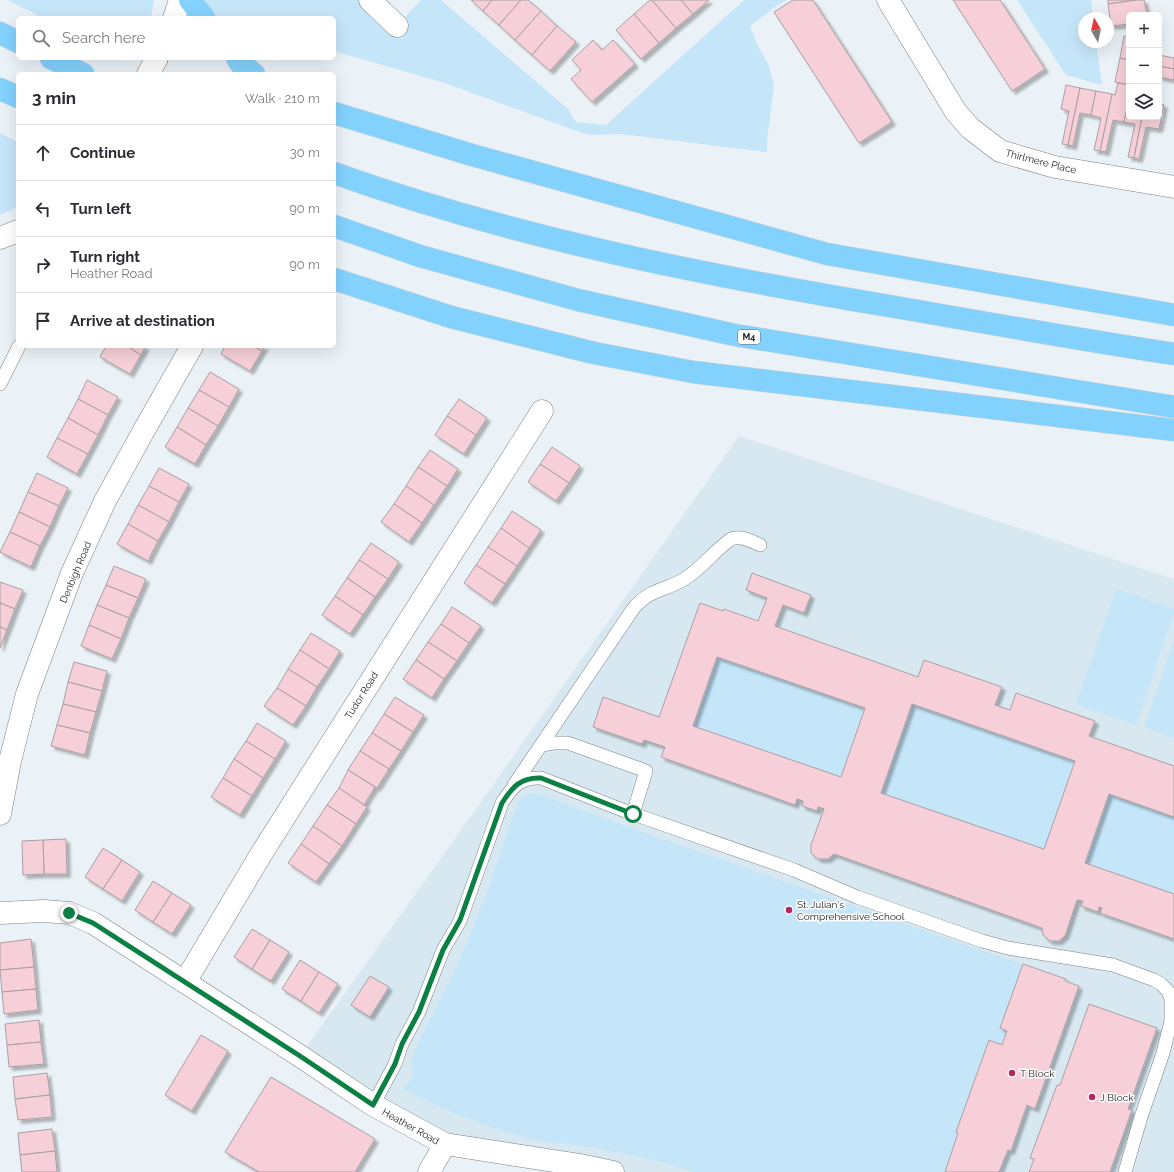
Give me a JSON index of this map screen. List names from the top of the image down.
{
  "streets": {
    "highway": ["M4"],
    "street": [
      "Thirlmere Place",
      "Denbigh Road",
      "Tudor Road",
      "Heather Road"
    ]
  },
  "crossings": [
    ["Tudor Road", "Heather Road"]
  ],
  "places": ["St. Julian's Comprehensive School", "T Block", "J Block"],
  "north": "top",
  "page": {
    "map_buttons": ["+", "−"],
    "search": "Search here",
    "heading": ["3 min", "Walk · 210 m"],
    "list": [
      ["Continue", "30 m"],
      ["Turn left", "90 m"],
      ["Turn right", "Heather Road", "90 m"],
      "Arrive at destination"
    ]
  }
}
